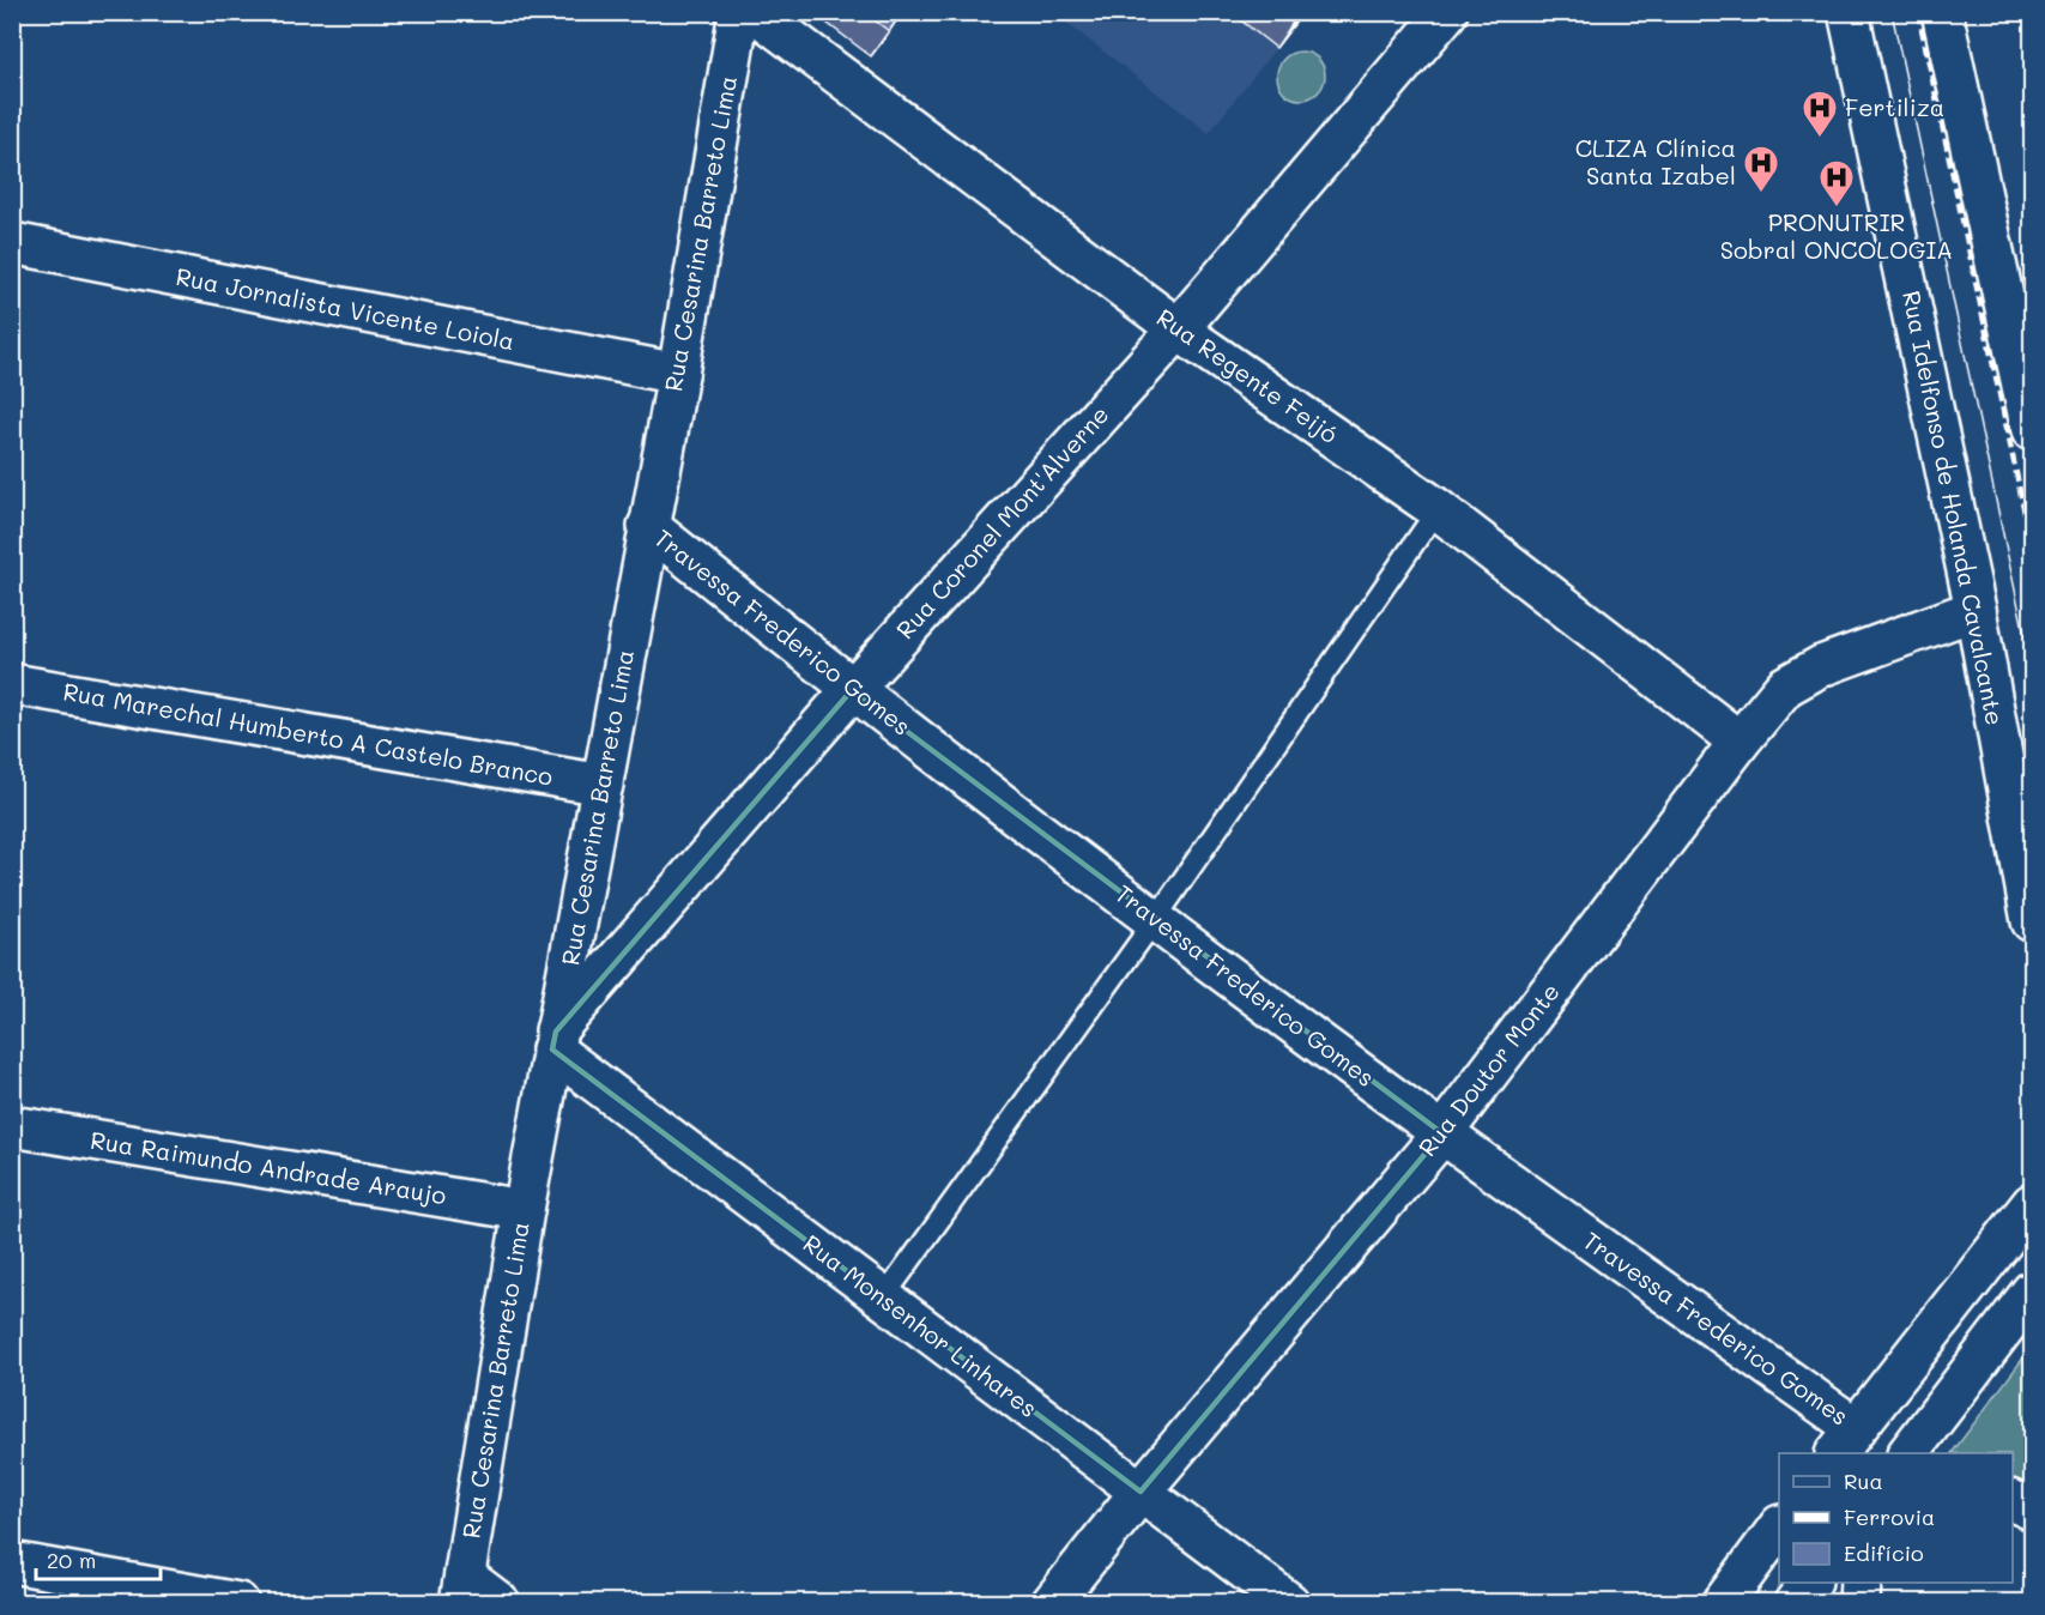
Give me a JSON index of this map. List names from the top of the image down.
{
  "streets": {
    "street": [
      "Rua Cesarina Barreto Lima",
      "Rua Jornalista Vicente Loiola",
      "Rua Regente Feijó",
      "Rua Idelfonso de Holanda Cavalcante",
      "Rua Coronel Mont'Alverne",
      "Travessa Frederico Gomes",
      "Rua Marechal Humberto A Castelo Branco",
      "Rua Doutor Monte",
      "Rua Raimundo Andrade Araujo",
      "Rua Monsenhor Linhares"
    ]
  },
  "crossings": [
    ["Rua Cesarina Barreto Lima", "Rua Jornalista Vicente Loiola"],
    ["Rua Cesarina Barreto Lima", "Rua Coronel Mont'Alverne"],
    ["Rua Cesarina Barreto Lima", "Travessa Frederico Gomes"],
    ["Rua Cesarina Barreto Lima", "Rua Marechal Humberto A Castelo Branco"],
    ["Rua Cesarina Barreto Lima", "Rua Raimundo Andrade Araujo"],
    ["Rua Cesarina Barreto Lima", "Rua Monsenhor Linhares"],
    ["Rua Regente Feijó", "Rua Coronel Mont'Alverne"],
    ["Rua Regente Feijó", "Rua Doutor Monte"],
    ["Rua Idelfonso de Holanda Cavalcante", "Rua Doutor Monte"],
    ["Rua Coronel Mont'Alverne", "Travessa Frederico Gomes"],
    ["Rua Coronel Mont'Alverne", "Rua Monsenhor Linhares"],
    ["Travessa Frederico Gomes", "Rua Doutor Monte"],
    ["Rua Doutor Monte", "Rua Monsenhor Linhares"]
  ],
  "places": {
    "hospital": ["Fertiliza", "CLIZA Clínica Santa Izabel", "PRONUTRIR Sobral ONCOLOGIA"]
  },
  "legend": ["Rua", "Ferrovia", "Edifício"],
  "scale_bar": "20 m"
}
